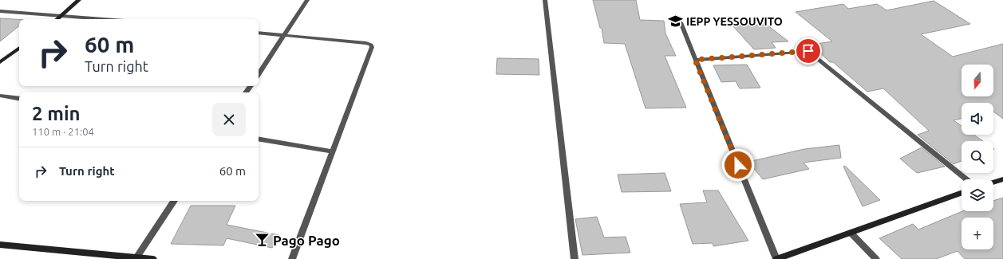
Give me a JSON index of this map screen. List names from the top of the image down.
{
  "places": {
    "school or university": ["IEPP YESSOUVITO"],
    "bar": ["Pago Pago"]
  },
  "north": "bottom",
  "page": {
    "turn": ["60 m", "Turn right"],
    "map_buttons": "+",
    "heading": ["2 min", "110 m · 21:04"],
    "list": [
      {
        "name": "Turn right",
        "value": "60 m"
      }
    ]
  }
}
